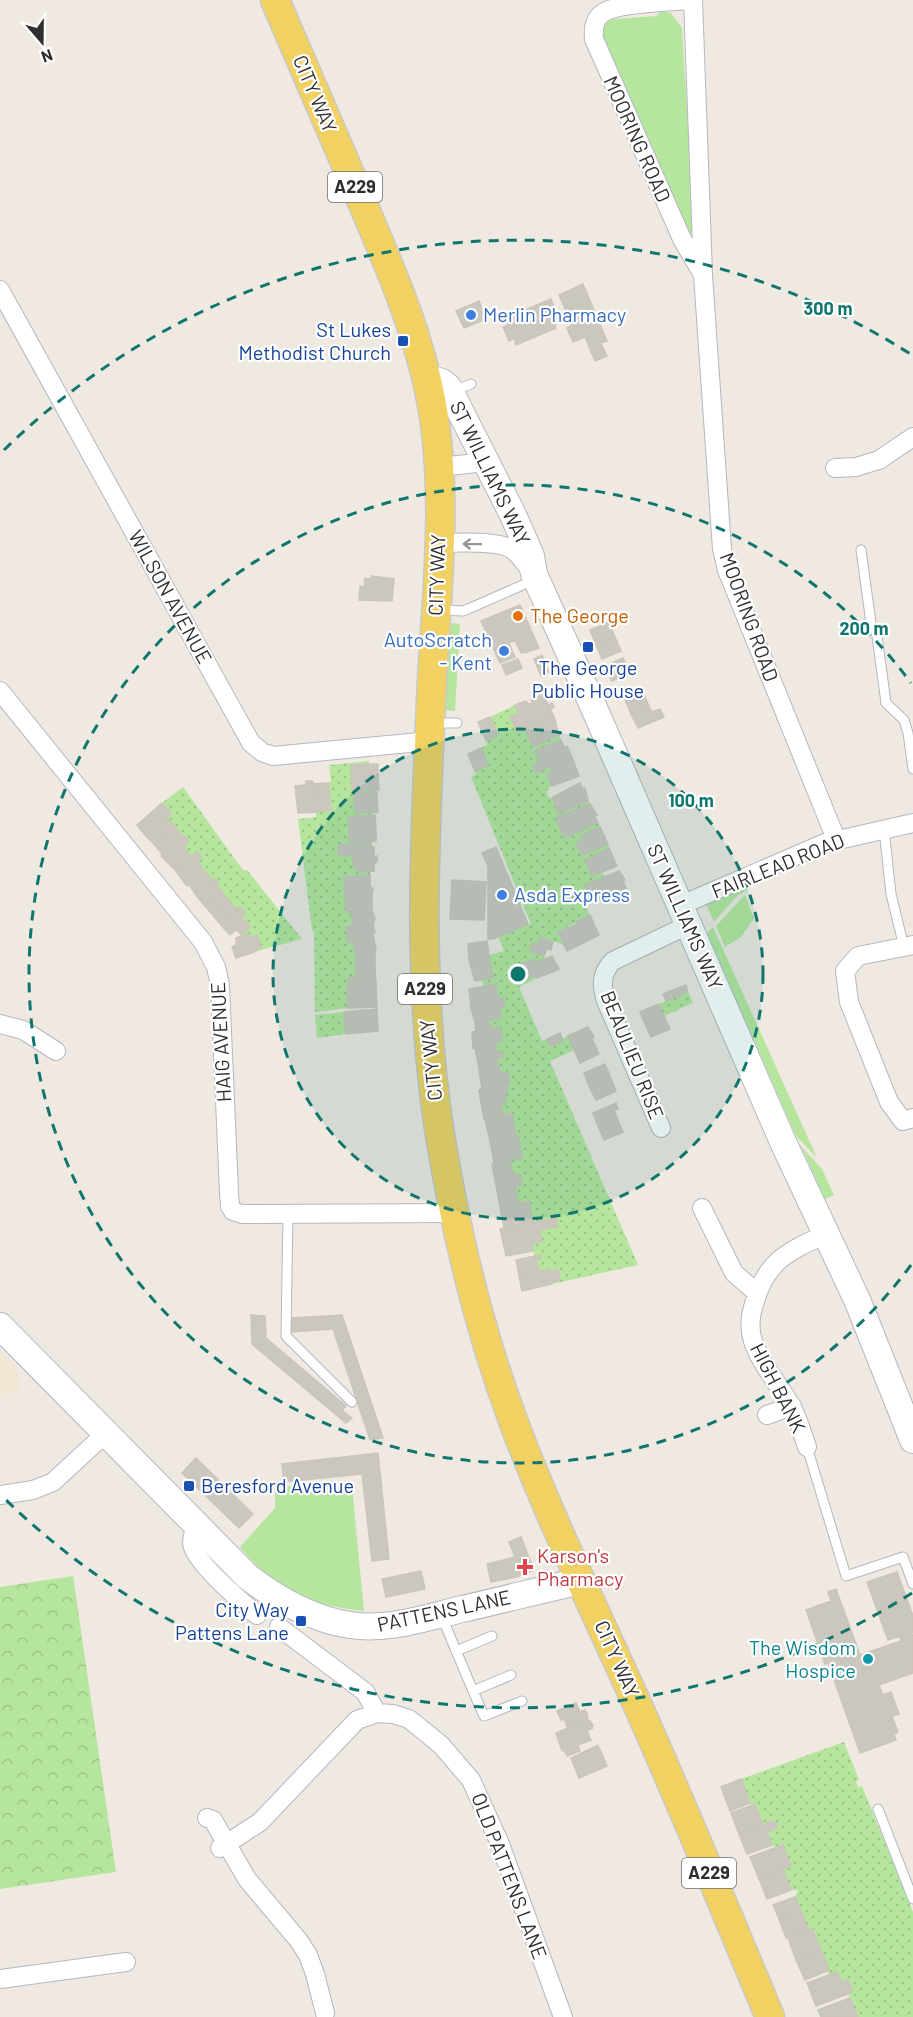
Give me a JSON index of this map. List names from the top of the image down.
{
  "streets": {
    "main road": ["CITY WAY", "A229"],
    "street": [
      "MOORING ROAD",
      "ST WILLIAMS WAY",
      "WILSON AVENUE",
      "FAIRLEAD ROAD",
      "HAIG AVENUE",
      "BEAULIEU RISE",
      "HIGH BANK",
      "PATTENS LANE",
      "OLD PATTENS LANE"
    ]
  },
  "crossings": [
    ["CITY WAY", "ST WILLIAMS WAY"],
    ["CITY WAY", "WILSON AVENUE"],
    ["CITY WAY", "HAIG AVENUE"],
    ["CITY WAY", "PATTENS LANE"],
    ["MOORING ROAD", "FAIRLEAD ROAD"],
    ["ST WILLIAMS WAY", "FAIRLEAD ROAD"],
    ["ST WILLIAMS WAY", "BEAULIEU RISE"],
    ["ST WILLIAMS WAY", "HIGH BANK"],
    ["FAIRLEAD ROAD", "BEAULIEU RISE"]
  ],
  "places": {
    "other": [
      "Merlin Pharmacy",
      "The George",
      "AutoScratch - Kent",
      "Asda Express",
      "The Wisdom Hospice"
    ],
    "transit": [
      "St Lukes Methodist Church",
      "The George Public House",
      "Beresford Avenue",
      "City Way Pattens Lane"
    ],
    "health": ["Karson's Pharmacy"]
  },
  "north": "bottom",
  "rings": ["300 m", "200 m", "100 m"]
}
